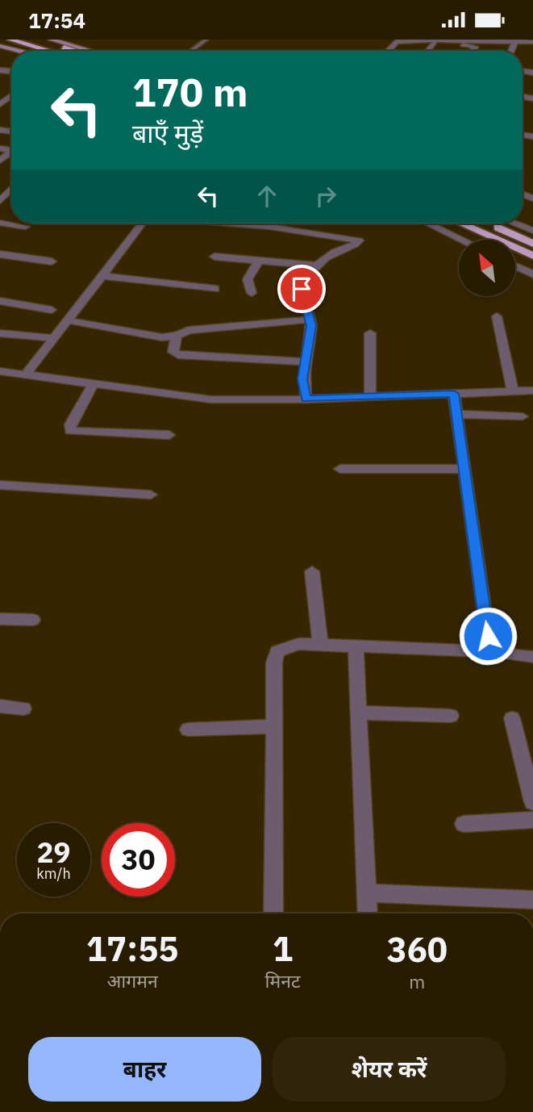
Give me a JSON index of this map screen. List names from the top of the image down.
{
  "north": "top left",
  "page": {
    "status": "17:54",
    "turn": ["170 m", "बाएँ मुड़ें"],
    "speed": "29 km/h",
    "limit": "30",
    "eta": [
      "17:55",
      "आगमन",
      "1",
      "मिनट",
      "360",
      "m"
    ],
    "buttons": ["बाहर", "शेयर करें"]
  }
}
